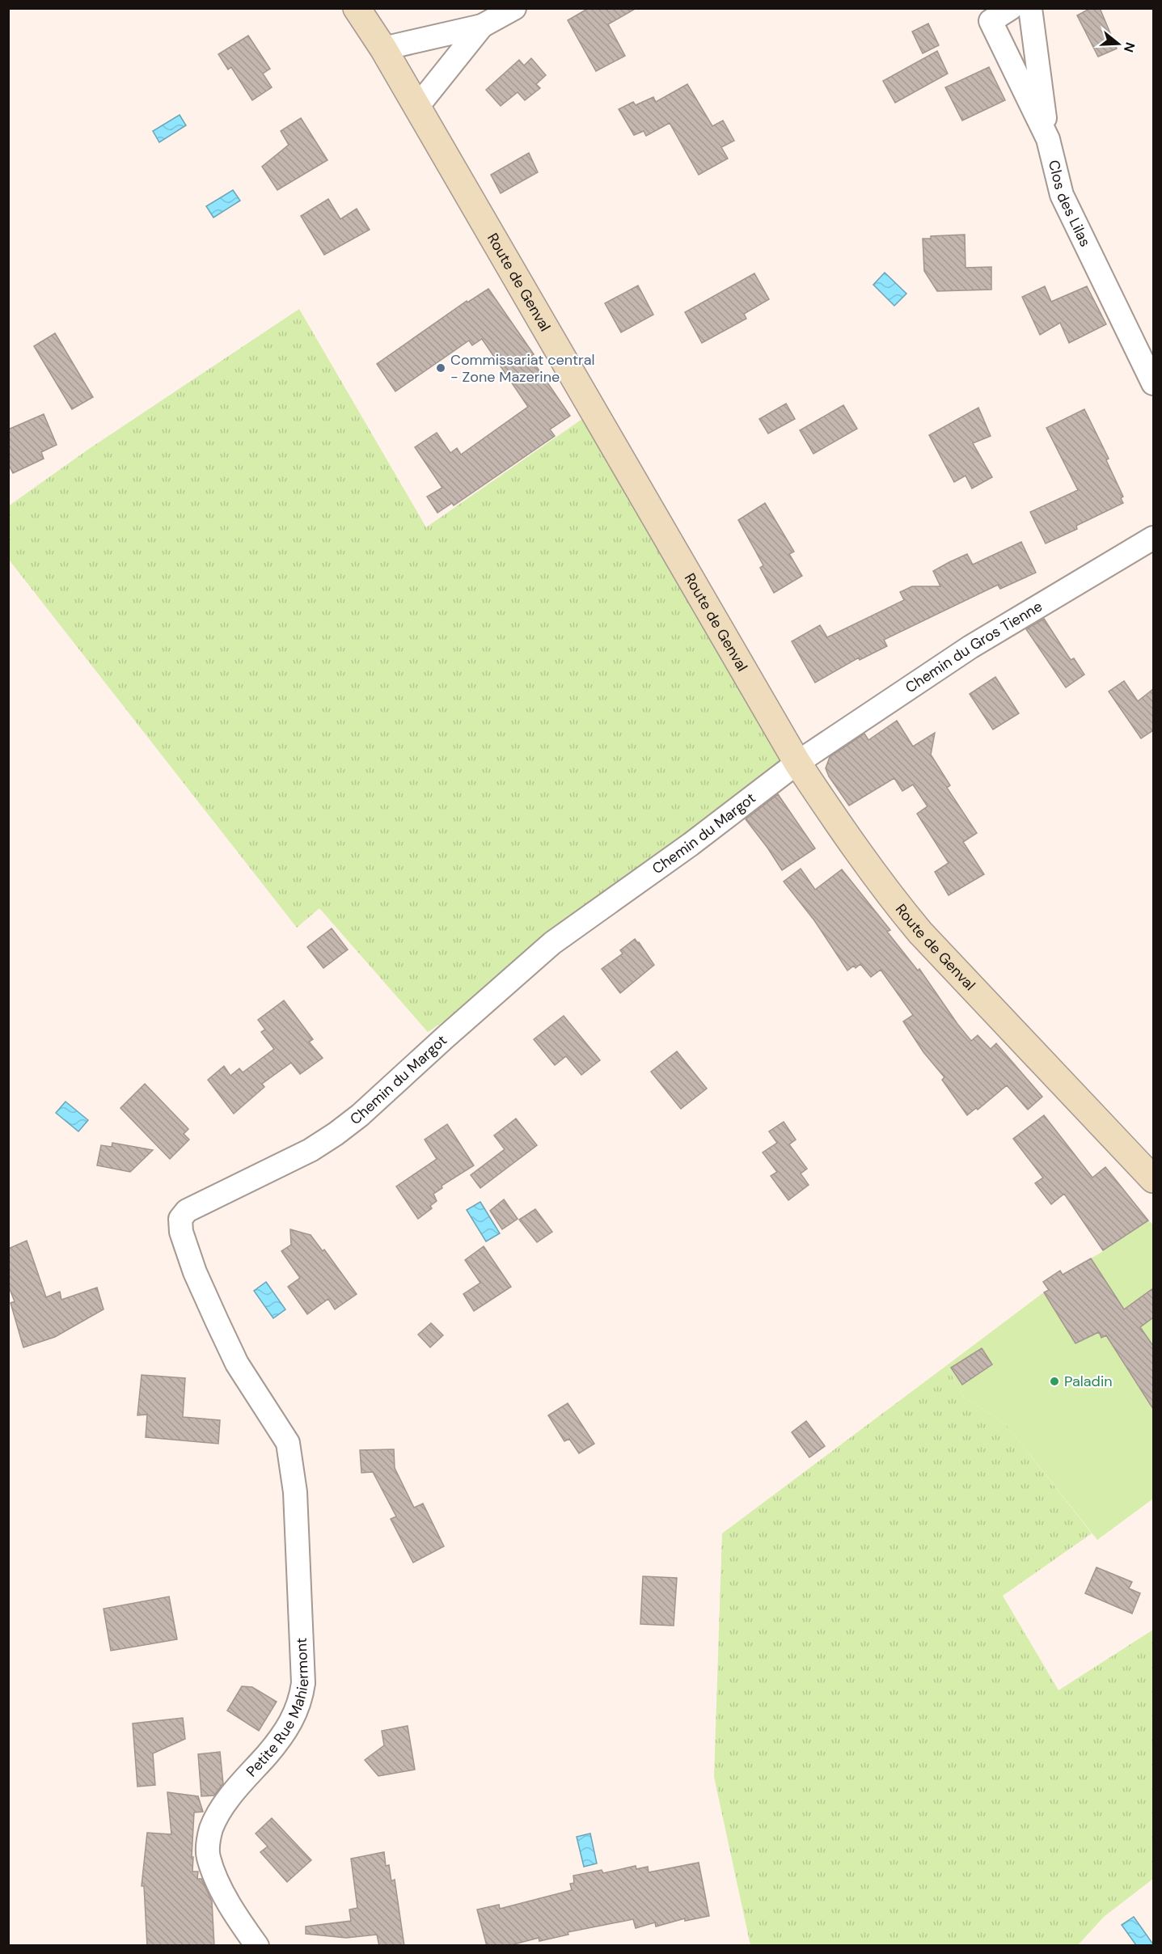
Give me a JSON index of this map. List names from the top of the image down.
{
  "streets": {
    "main road": ["Route de Genval"],
    "street": [
      "Clos des Lilas",
      "Chemin du Gros Tienne",
      "Chemin du Margot",
      "Petite Rue Mahiermont"
    ]
  },
  "crossings": [
    ["Route de Genval", "Chemin du Gros Tienne"],
    ["Route de Genval", "Chemin du Margot"],
    ["Chemin du Gros Tienne", "Chemin du Margot"],
    ["Chemin du Margot", "Petite Rue Mahiermont"]
  ],
  "places": ["Commissariat central - Zone Mazerine", "Paladin"],
  "north": "right"
}
